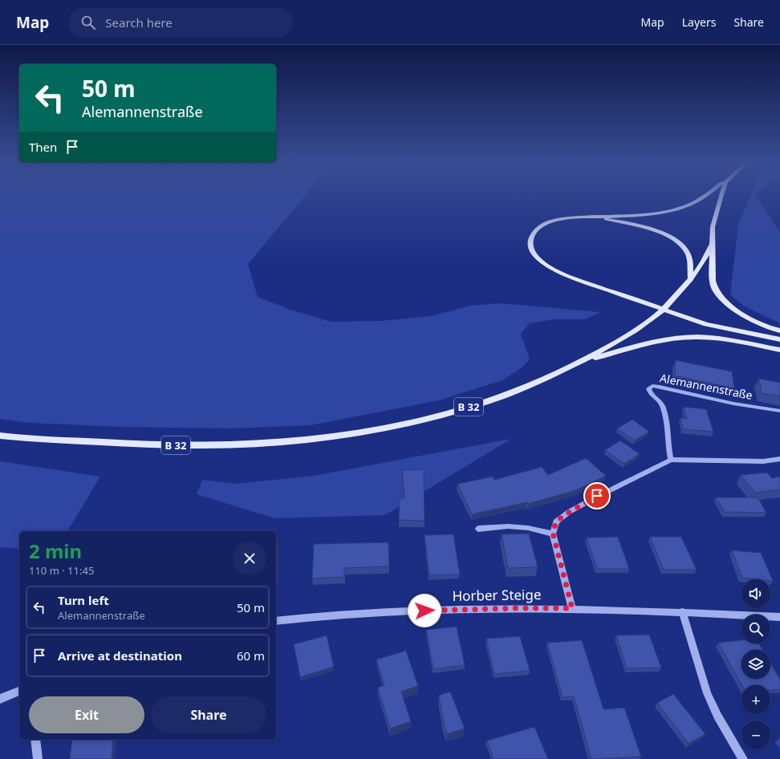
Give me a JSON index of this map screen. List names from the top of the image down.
{
  "streets": {
    "main road": ["B 32"],
    "street": ["Alemannenstraße", "Horber Steige"]
  },
  "page": {
    "header": "Map",
    "search": "Search here",
    "nav": ["Map", "Layers", "Share"],
    "turn": ["50 m", "Alemannenstraße"],
    "then": "Then",
    "heading": ["2 min", "110 m · 11:45"],
    "map_buttons": ["+", "−"],
    "list": [
      {
        "name": "Turn left",
        "note": "Alemannenstraße",
        "value": "50 m"
      },
      {
        "name": "Arrive at destination",
        "value": "60 m"
      }
    ],
    "buttons": ["Exit", "Share"]
  }
}
